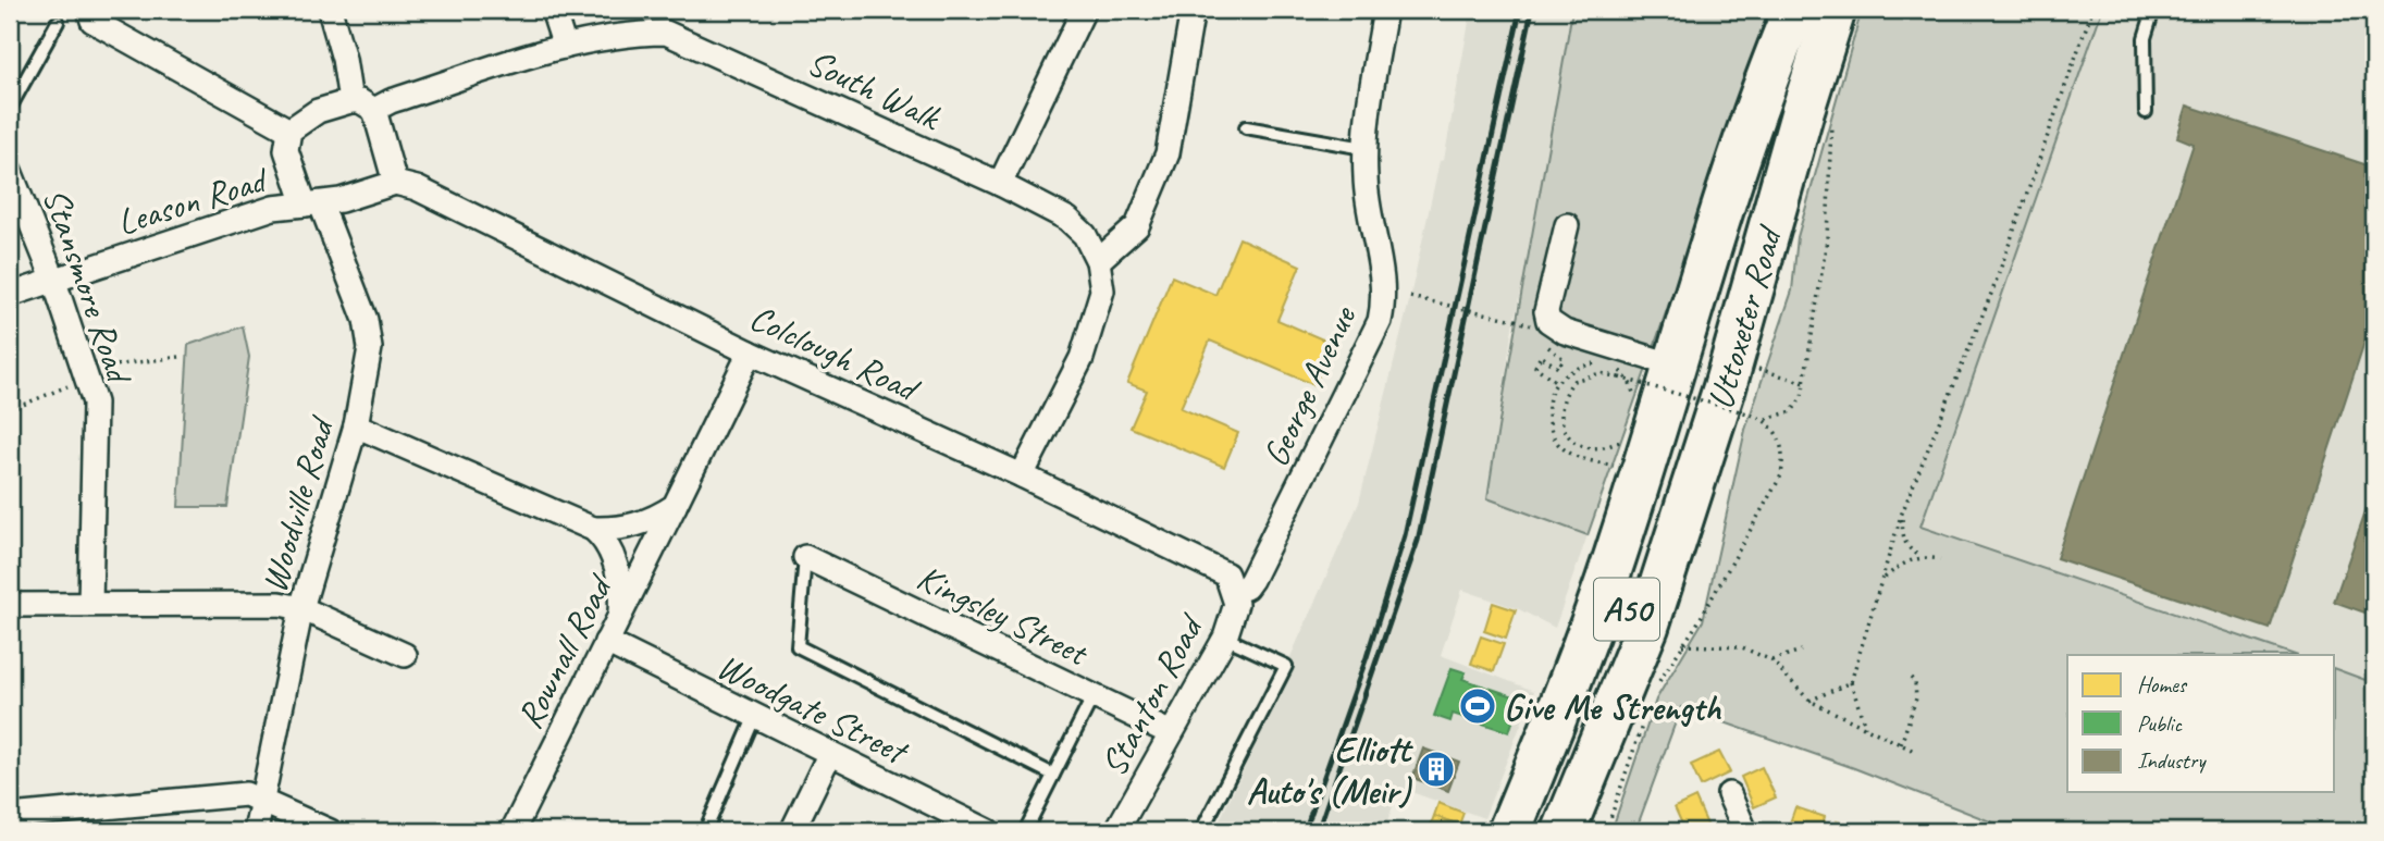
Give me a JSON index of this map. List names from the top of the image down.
{
  "streets": {
    "highway": ["Uttoxeter Road", "A50"],
    "street": [
      "South Walk",
      "Leason Road",
      "Stansmore Road",
      "Colclough Road",
      "George Avenue",
      "Woodville Road",
      "Kingsley Street",
      "Rownall Road",
      "Stanton Road",
      "Woodgate Street"
    ]
  },
  "crossings": [
    ["South Walk", "Leason Road"],
    ["South Walk", "Colclough Road"],
    ["South Walk", "Woodville Road"],
    ["Leason Road", "Stansmore Road"],
    ["Leason Road", "Colclough Road"],
    ["Leason Road", "Woodville Road"],
    ["Uttoxeter Road", "A50"],
    ["Colclough Road", "George Avenue"],
    ["Colclough Road", "Woodville Road"],
    ["Colclough Road", "Rownall Road"],
    ["Colclough Road", "Stanton Road"],
    ["George Avenue", "Stanton Road"],
    ["Kingsley Street", "Stanton Road"],
    ["Rownall Road", "Woodgate Street"]
  ],
  "places": {
    "sports": ["Give Me Strength"],
    "building": ["Elliott Auto's (Meir)"]
  },
  "legend": ["Homes", "Public", "Industry"]
}
